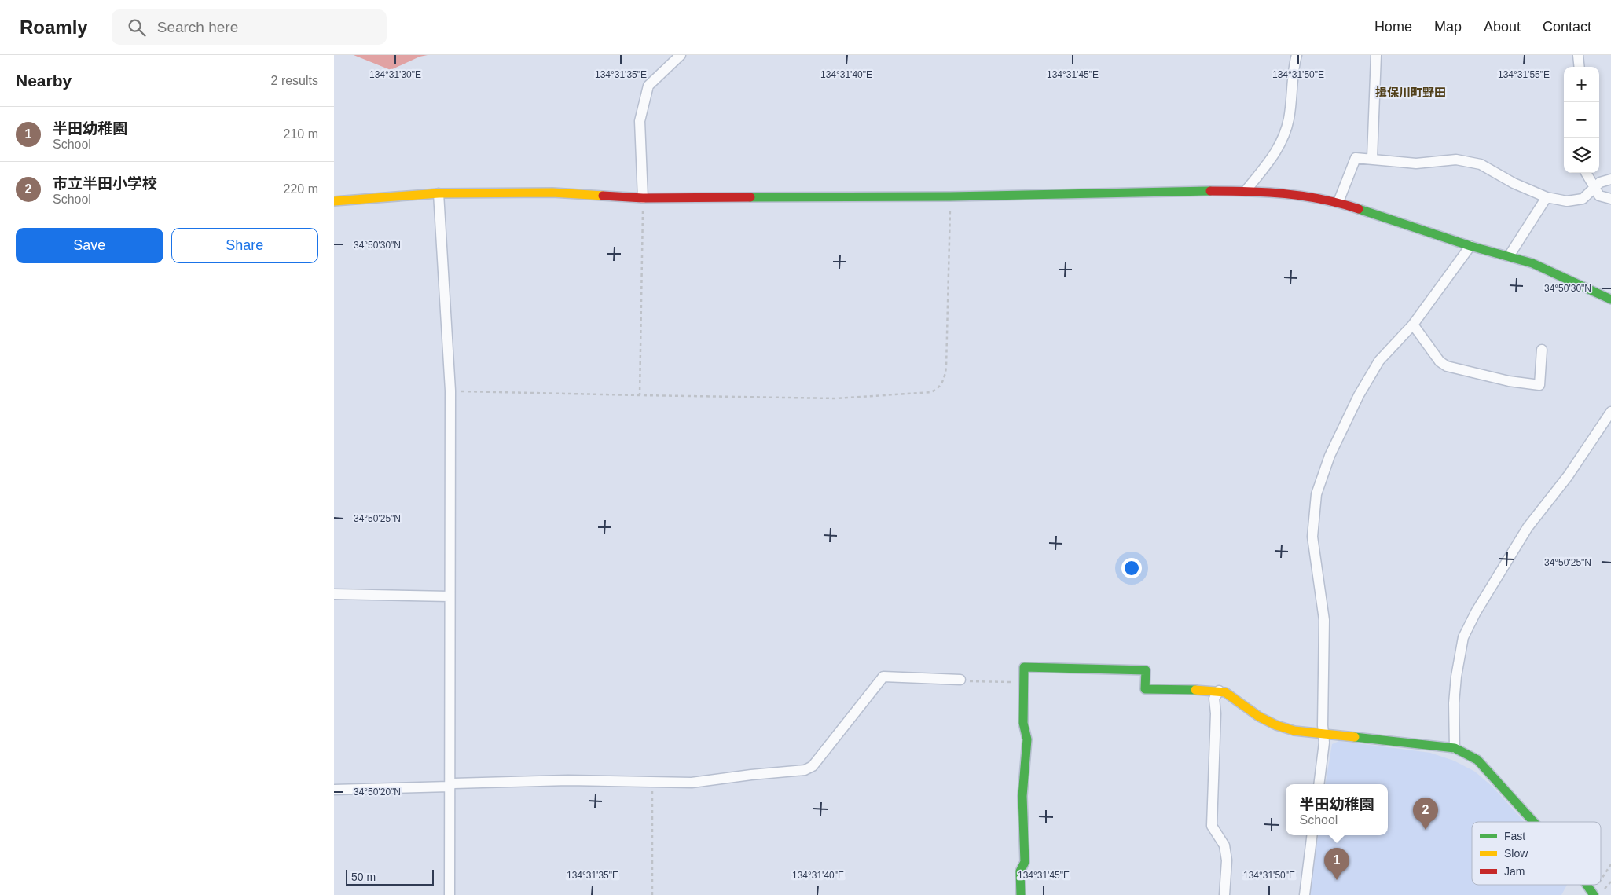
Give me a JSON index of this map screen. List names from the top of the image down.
{
  "districts": ["揖保川町野田"],
  "legend": ["Fast", "Slow", "Jam"],
  "scale_bar": "50 m",
  "page": {
    "header": "Roamly",
    "search": "Search here",
    "nav": [
      "Home",
      "Map",
      "About",
      "Contact"
    ],
    "heading": ["Nearby", "2 results"],
    "map_buttons": ["+", "−"],
    "list": [
      {
        "mark": "1",
        "name": "半田幼稚園",
        "note": "School",
        "value": "210 m"
      },
      {
        "mark": "2",
        "name": "市立半田小学校",
        "note": "School",
        "value": "220 m"
      }
    ],
    "buttons": ["Save", "Share"],
    "popup": ["半田幼稚園", "School"],
    "pins": ["2", "1"],
    "scale": "50 m"
  },
  "coordinates": [
    "134°31'30\"E",
    "134°31'35\"E",
    "134°31'40\"E",
    "134°31'45\"E",
    "134°31'50\"E",
    "134°31'55\"E",
    "34°50'30\"N",
    "34°50'25\"N",
    "34°50'20\"N"
  ]
}
